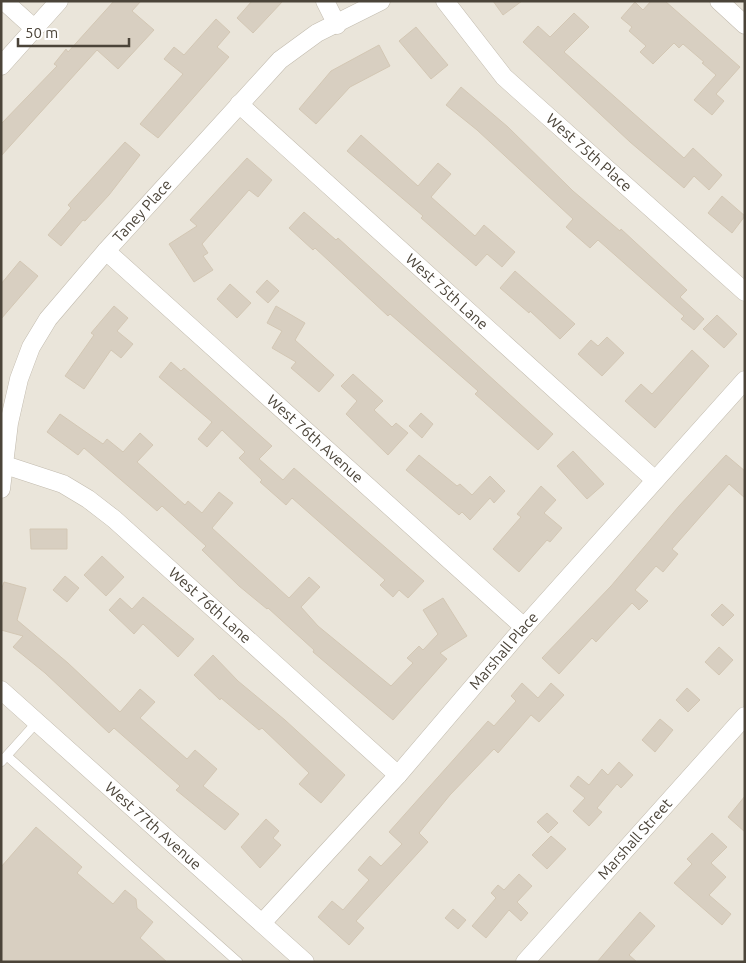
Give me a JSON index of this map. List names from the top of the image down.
{
  "streets": {
    "street": [
      "West 75th Place",
      "Taney Place",
      "West 75th Lane",
      "West 76th Avenue",
      "West 76th Lane",
      "Marshall Place",
      "West 77th Avenue",
      "Marshall Street"
    ]
  },
  "crossings": [
    ["Taney Place", "West 75th Lane"],
    ["Taney Place", "West 76th Avenue"],
    ["Taney Place", "West 76th Lane"],
    ["West 75th Lane", "Marshall Place"],
    ["West 76th Avenue", "Marshall Place"],
    ["West 76th Lane", "Marshall Place"],
    ["Marshall Place", "West 77th Avenue"]
  ],
  "scale_bar": "50 m"
}
